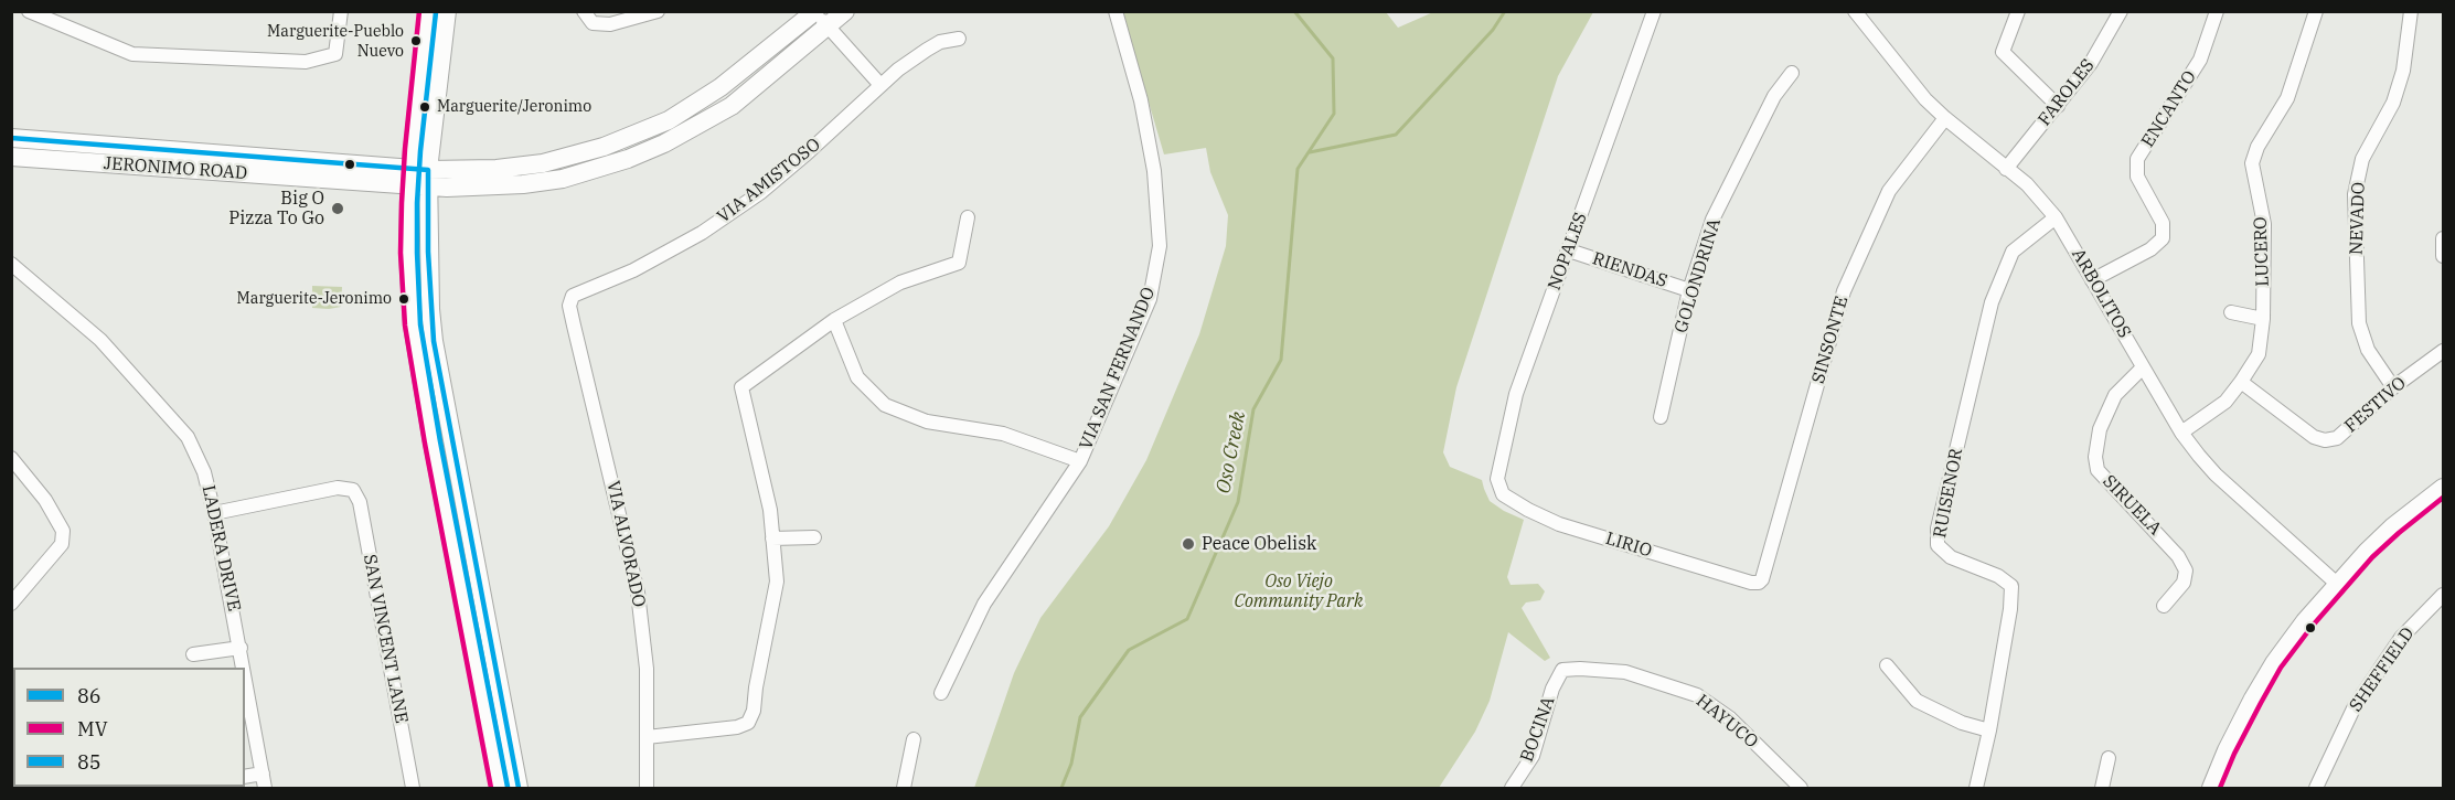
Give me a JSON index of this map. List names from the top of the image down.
{
  "streets": {
    "main road": ["JERONIMO ROAD"],
    "street": [
      "FAROLES",
      "ENCANTO",
      "VIA AMISTOSO",
      "NEVADO",
      "NOPALES",
      "LUCERO",
      "RIENDAS",
      "GOLONDRINA",
      "ARBOLITOS",
      "SINSONTE",
      "VIA SAN FERNANDO",
      "FESTIVO",
      "RUISENOR",
      "SIRUELA",
      "VIA ALVORADO",
      "LIRIO",
      "LADERA DRIVE",
      "SAN VINCENT LANE",
      "SHEFFIELD",
      "HAYUCO",
      "BOCINA"
    ]
  },
  "crossings": [
    ["FAROLES", "ARBOLITOS"],
    ["ENCANTO", "ARBOLITOS"],
    ["VIA AMISTOSO", "VIA ALVORADO"],
    ["NEVADO", "FESTIVO"],
    ["NOPALES", "RIENDAS"],
    ["NOPALES", "LIRIO"],
    ["LUCERO", "ARBOLITOS"],
    ["LUCERO", "FESTIVO"],
    ["RIENDAS", "GOLONDRINA"],
    ["ARBOLITOS", "SINSONTE"],
    ["ARBOLITOS", "RUISENOR"],
    ["ARBOLITOS", "SIRUELA"],
    ["SINSONTE", "LIRIO"],
    ["LADERA DRIVE", "SAN VINCENT LANE"],
    ["HAYUCO", "BOCINA"]
  ],
  "water": ["Oso Creek"],
  "parks": ["Oso Viejo Community Park"],
  "places": [
    "Marguerite-Pueblo Nuevo",
    "Marguerite/Jeronimo",
    "Big O Pizza To Go",
    "Marguerite-Jeronimo",
    "Peace Obelisk"
  ],
  "lines": ["transit line MV", "transit line 85", "transit line 86"],
  "legend": ["86", "MV", "85"]
}
